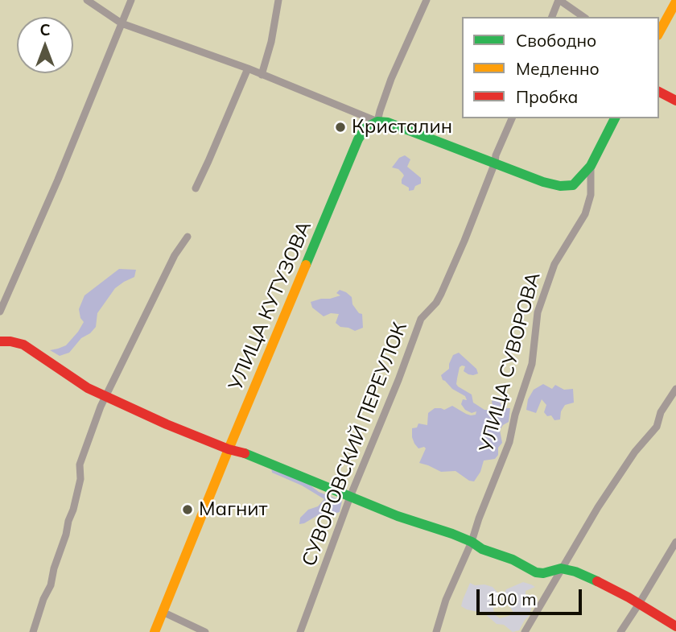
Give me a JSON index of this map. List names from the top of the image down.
{
  "streets": {
    "street": ["УЛИЦА КУТУЗОВА", "УЛИЦА СУВОРОВА", "СУВОРОВСКИЙ ПЕРЕУЛОК"]
  },
  "crossings": [
    ["УЛИЦА СУВОРОВА", "СУВОРОВСКИЙ ПЕРЕУЛОК"]
  ],
  "places": ["Кристалин", "Магнит"],
  "legend": ["Свободно", "Медленно", "Пробка"],
  "scale_bar": "100 m",
  "north": "top"
}
